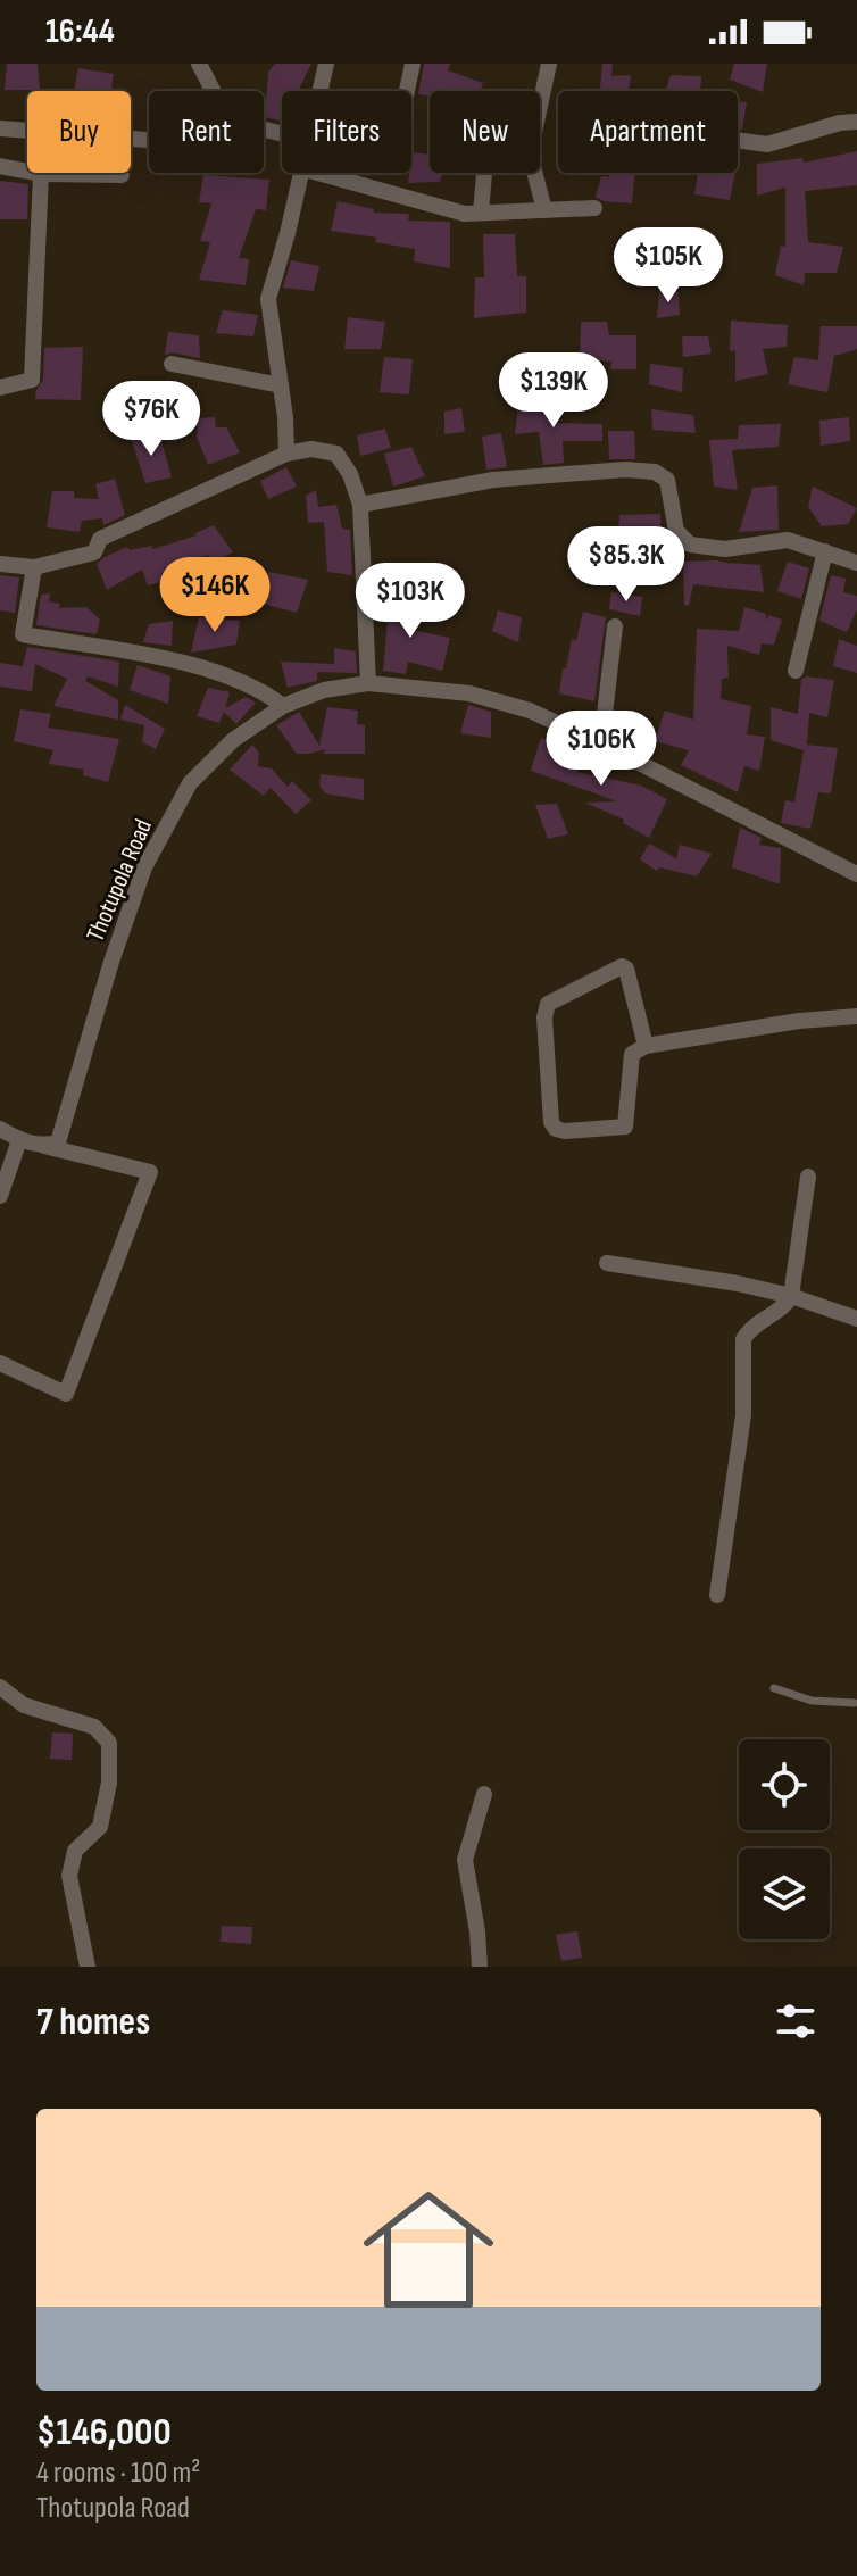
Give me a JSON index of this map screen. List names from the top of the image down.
{
  "streets": {
    "street": ["Thotupola Road"]
  },
  "page": {
    "status": "16:44",
    "chip": [
      "Buy",
      "Rent",
      "Filters",
      "New",
      "Apartment"
    ],
    "price": [
      "$105K",
      "$139K",
      "$76K",
      "$85.3K",
      "$146K",
      "$103K",
      "$106K"
    ],
    "heading": "7 homes",
    "list": [
      {
        "name": "$146,000",
        "note": "4 rooms · 100 m² · Thotupola Road"
      }
    ]
  }
}
